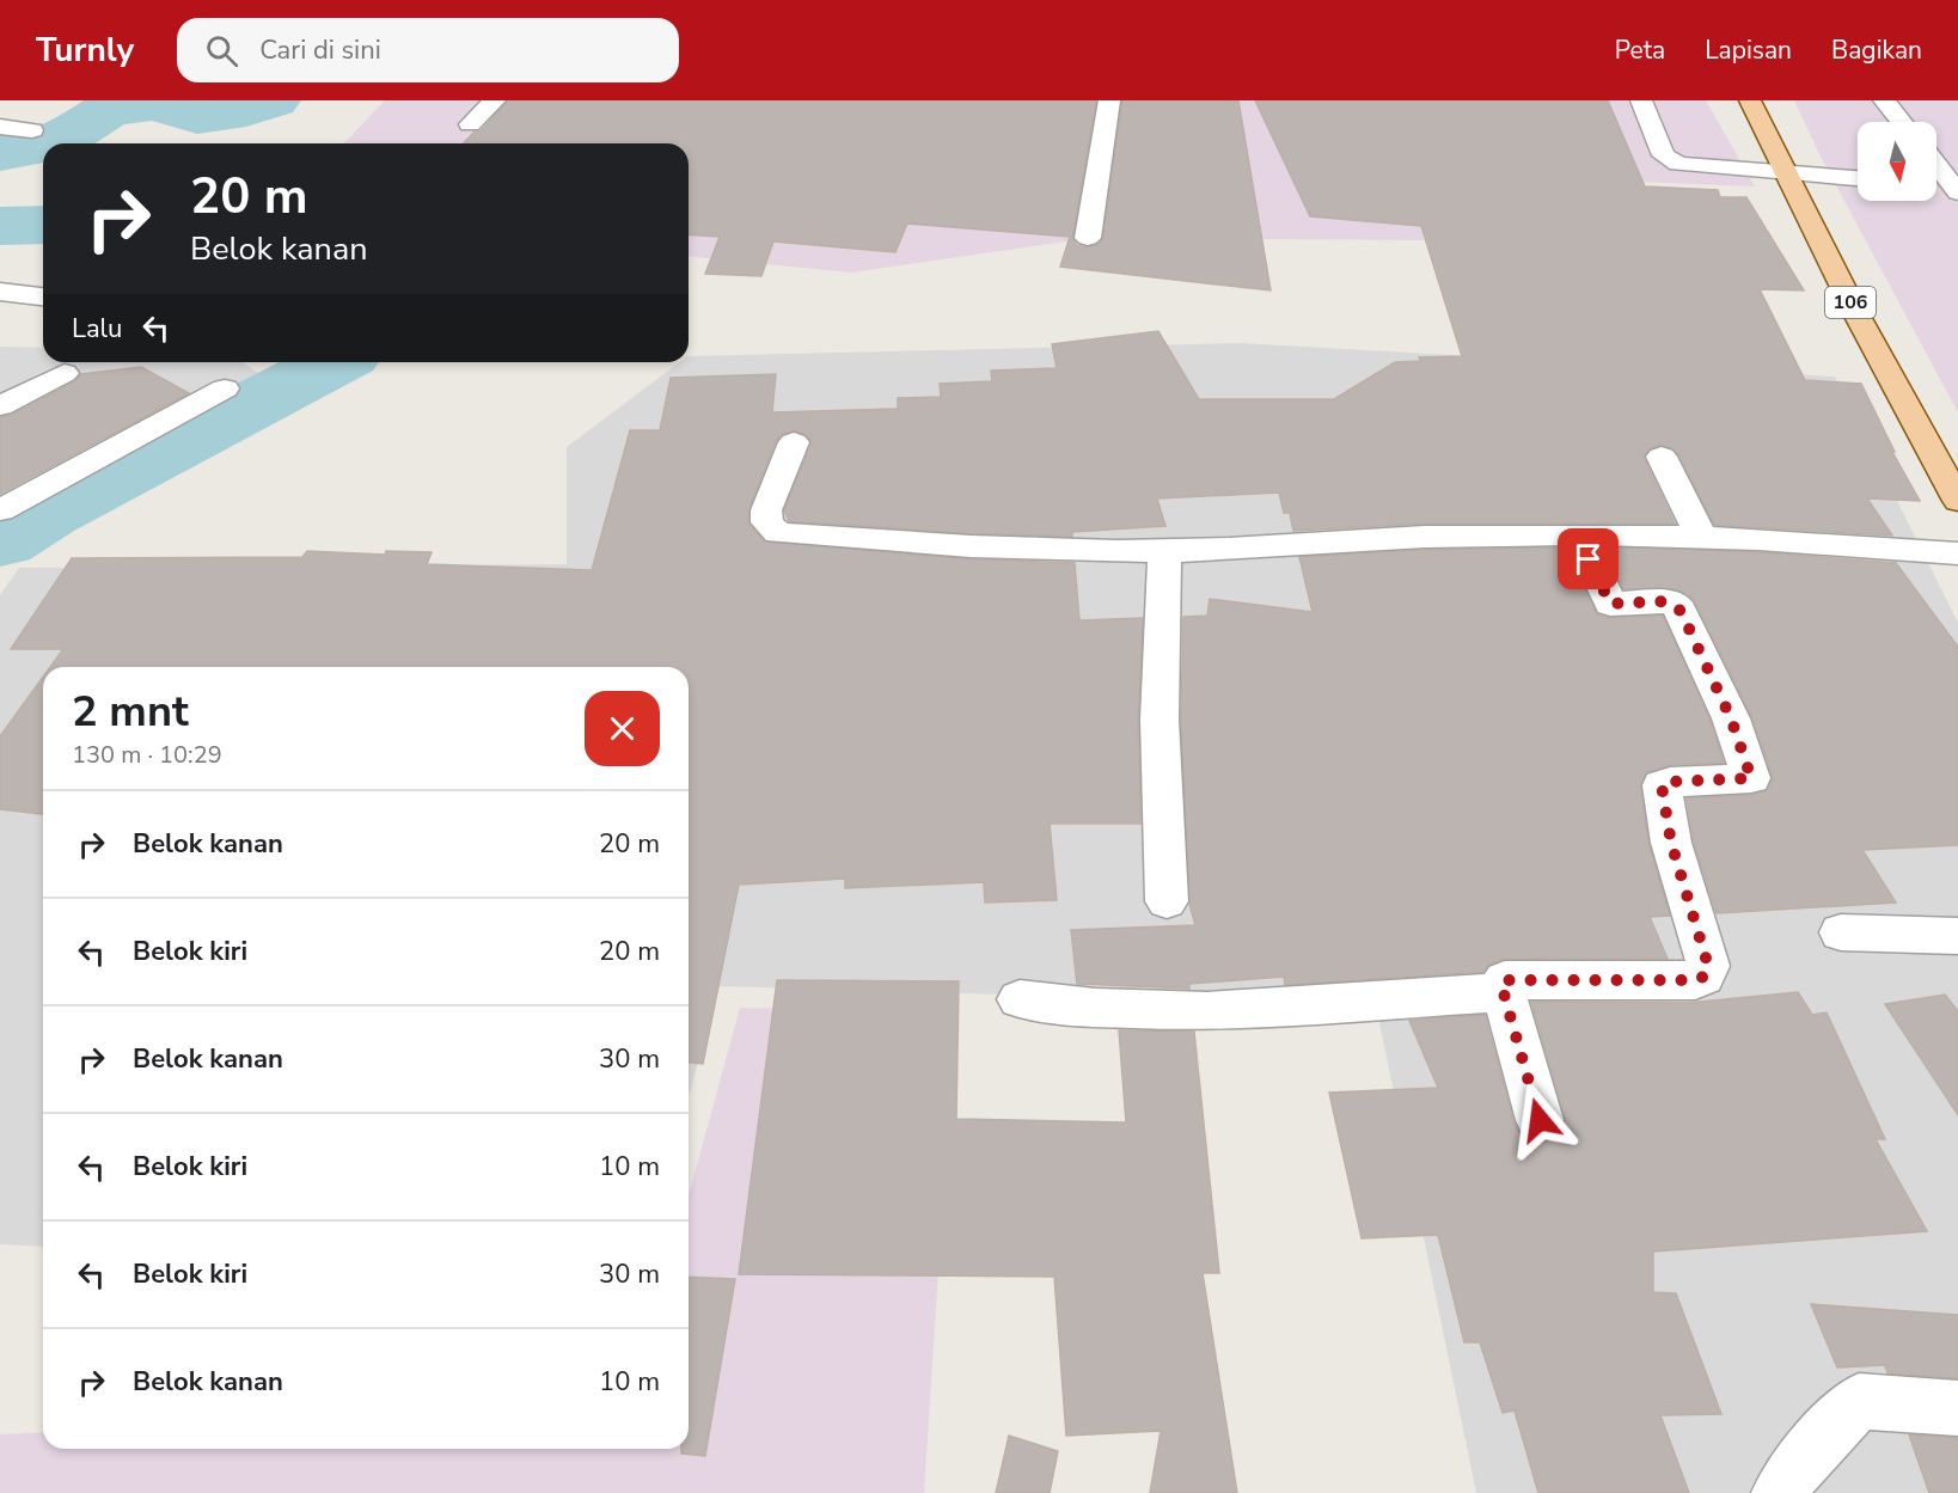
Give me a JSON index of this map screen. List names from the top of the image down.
{
  "streets": {
    "main road": ["106"]
  },
  "north": "bottom",
  "page": {
    "header": "Turnly",
    "search": "Cari di sini",
    "nav": ["Peta", "Lapisan", "Bagikan"],
    "turn": ["20 m", "Belok kanan"],
    "then": "Lalu",
    "heading": ["2 mnt", "130 m · 10:29"],
    "list": [
      {
        "name": "Belok kanan",
        "value": "20 m"
      },
      {
        "name": "Belok kiri",
        "value": "20 m"
      },
      {
        "name": "Belok kanan",
        "value": "30 m"
      },
      {
        "name": "Belok kiri",
        "value": "10 m"
      },
      {
        "name": "Belok kiri",
        "value": "30 m"
      },
      {
        "name": "Belok kanan",
        "value": "10 m"
      }
    ]
  }
}
